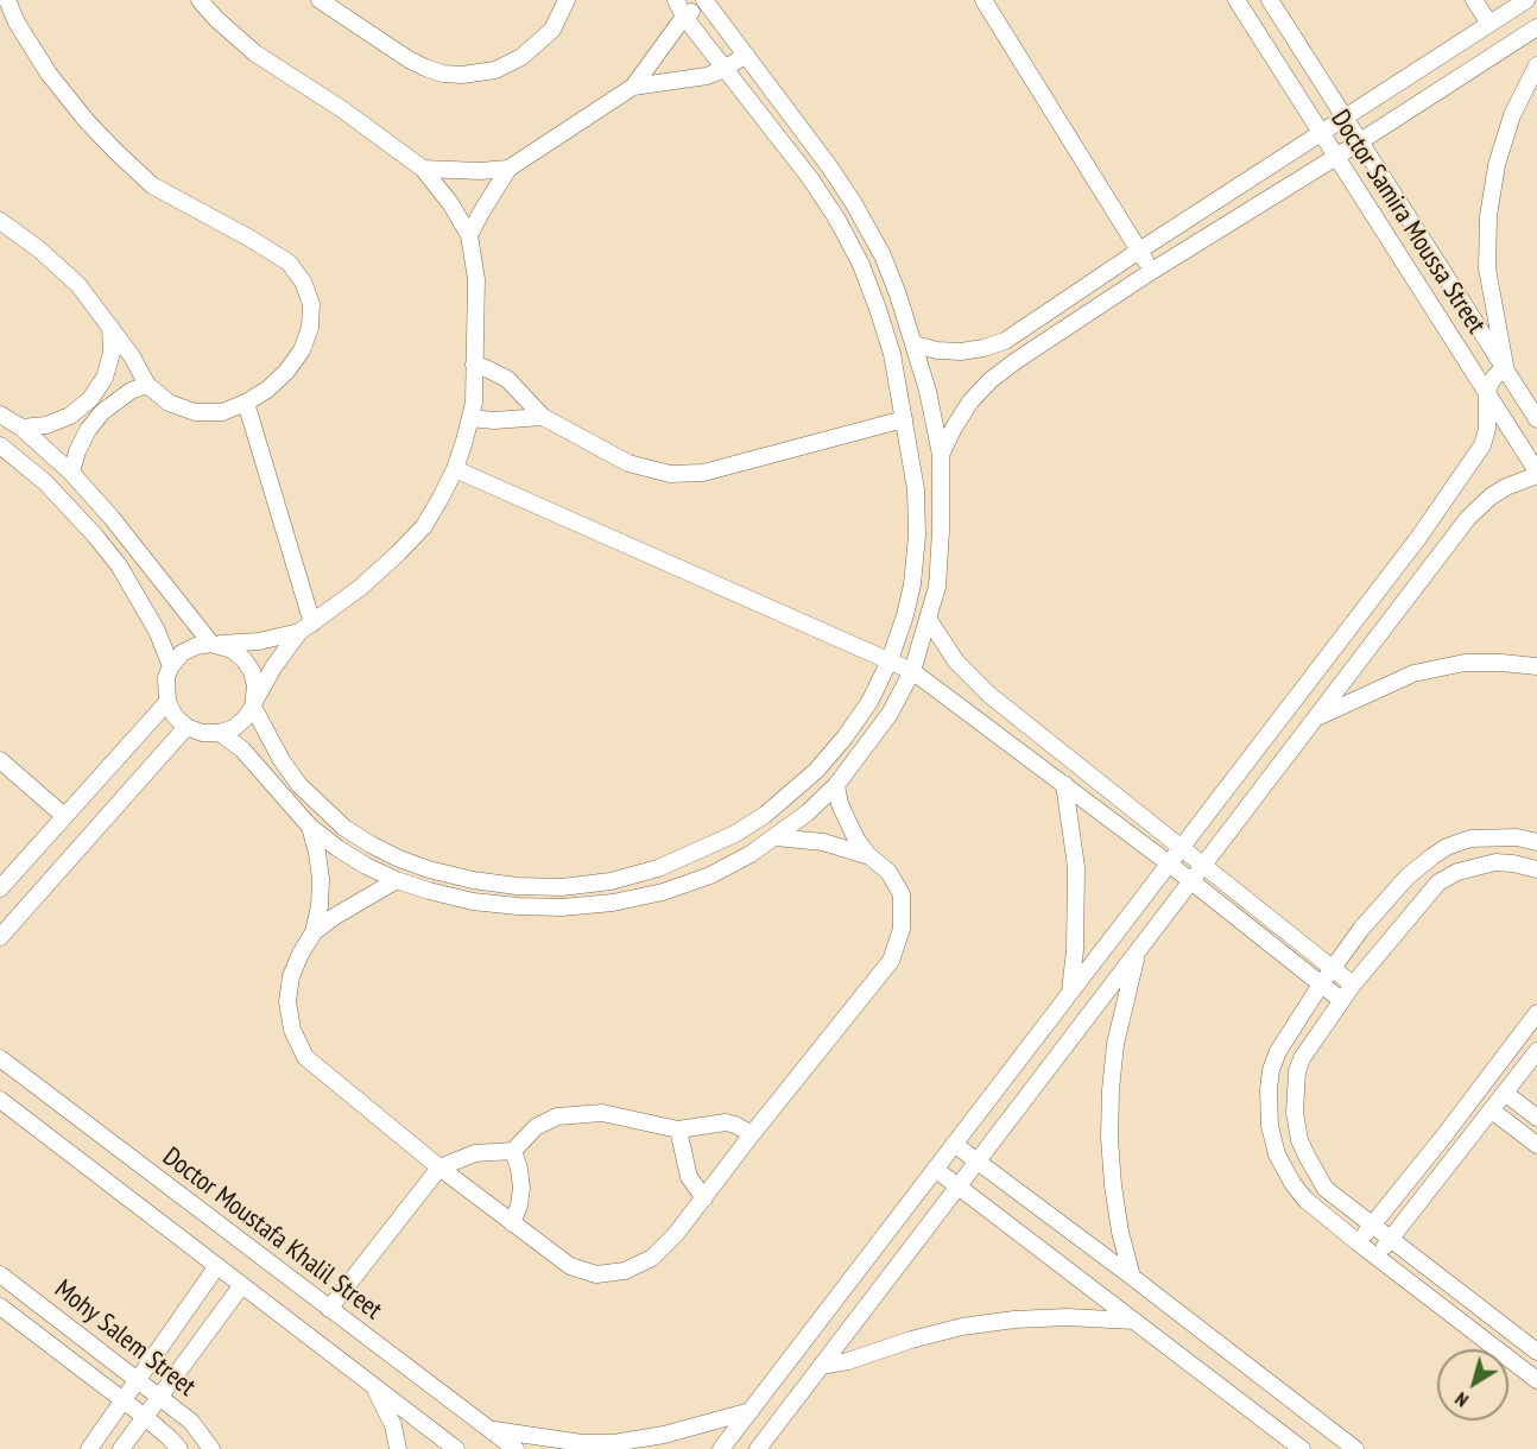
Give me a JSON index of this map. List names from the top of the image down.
{
  "streets": {
    "street": ["Doctor Samira Moussa Street", "Doctor Moustafa Khalil Street", "Mohy Salem Street"]
  },
  "north": "bottom left"
}
